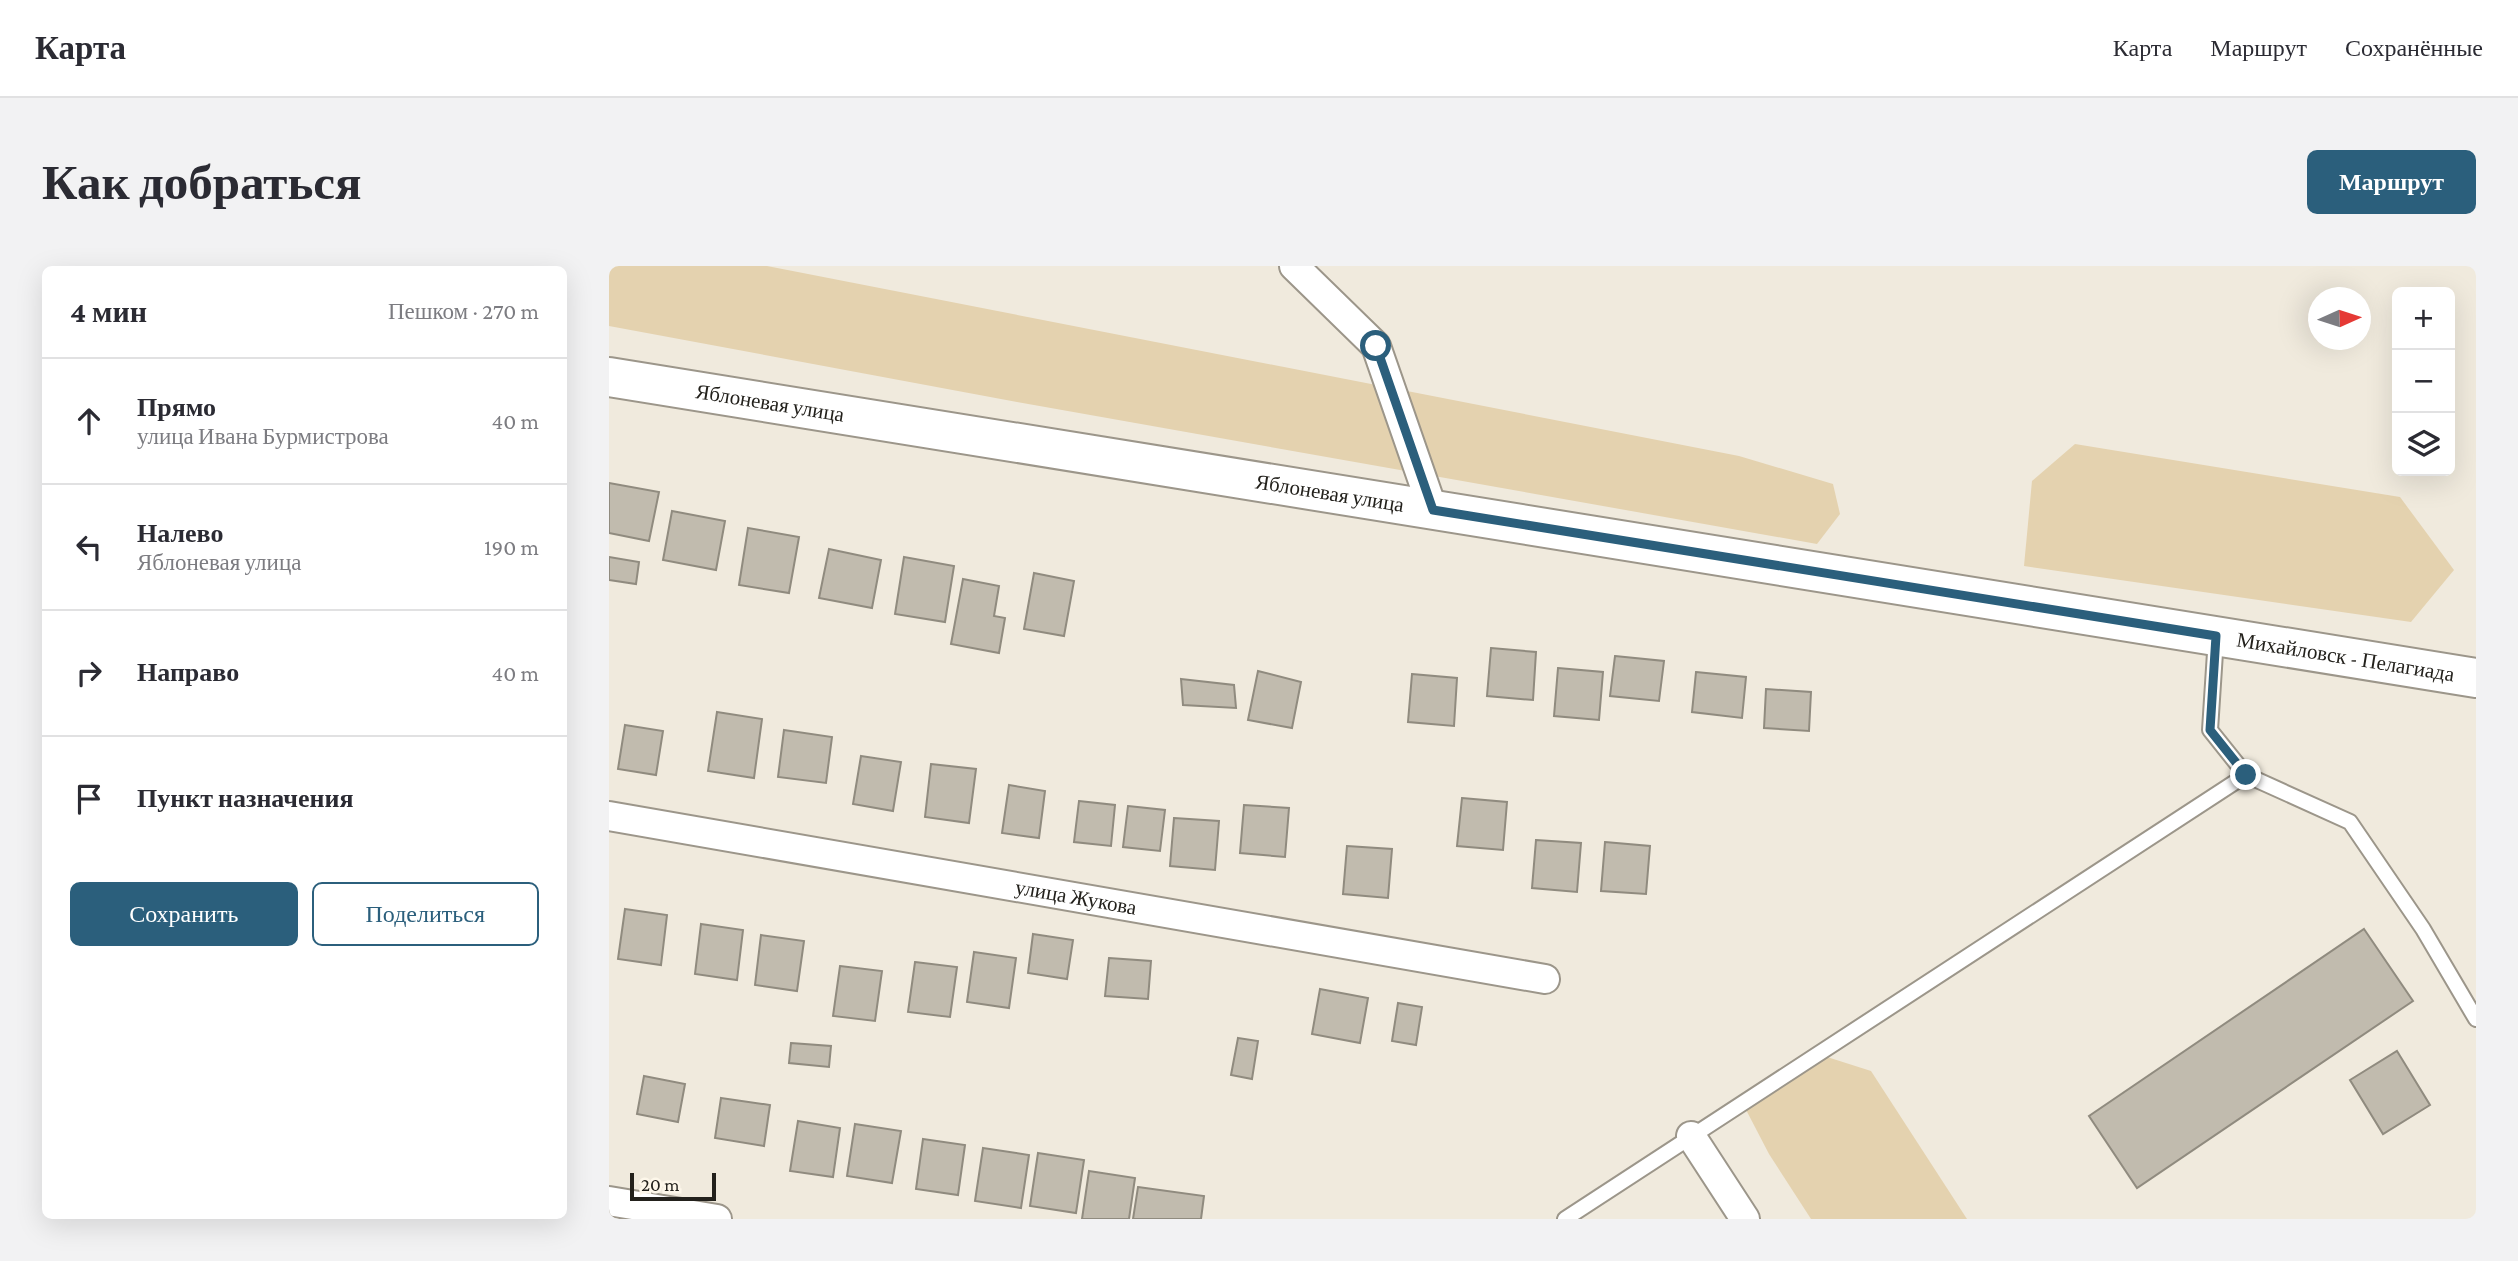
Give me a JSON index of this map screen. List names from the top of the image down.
{
  "streets": {
    "street": ["Яблоневая улица", "Михайловск - Пелагиада", "улица Жукова"]
  },
  "crossings": [
    ["Яблоневая улица", "Михайловск - Пелагиада"]
  ],
  "scale_bar": "20 m",
  "north": "right",
  "page": {
    "header": "Карта",
    "nav": ["Карта", "Маршрут", "Сохранённые"],
    "buttons": [
      "Маршрут",
      ["Сохранить", "Поделиться"]
    ],
    "title": "Как добраться",
    "heading": ["4 мин", "Пешком · 270 m"],
    "map_buttons": ["+", "−"],
    "list": [
      ["Прямо", "улица Ивана Бурмистрова", "40 m"],
      ["Налево", "Яблоневая улица", "190 m"],
      ["Направо", "40 m"],
      "Пункт назначения"
    ],
    "scale": "20 m"
  }
}
